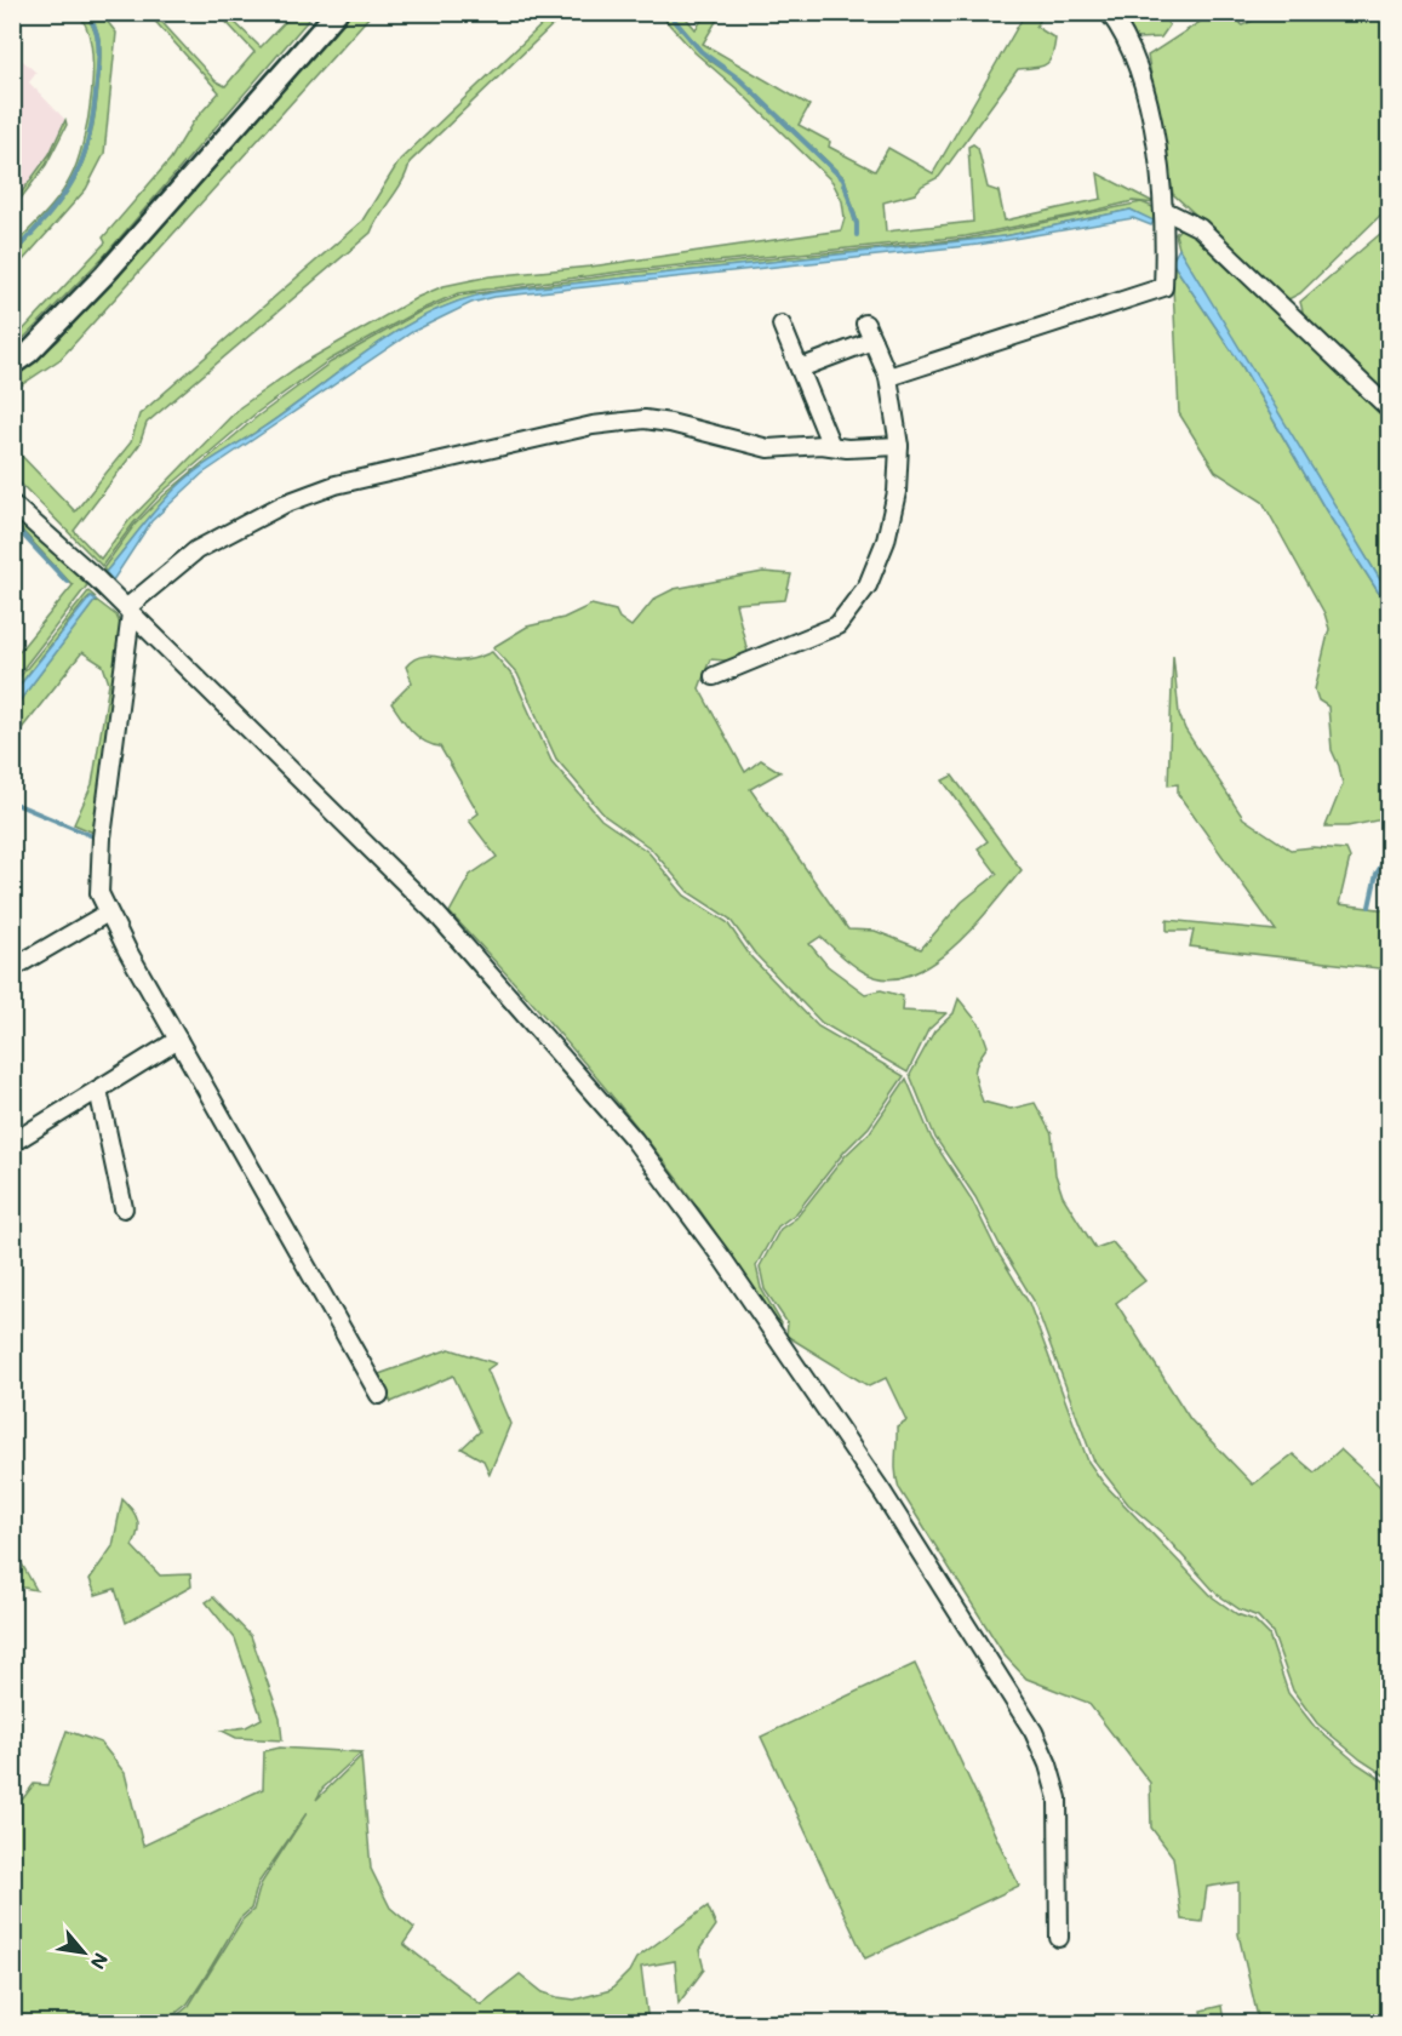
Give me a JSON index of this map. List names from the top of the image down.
{
  "north": "bottom right"
}
